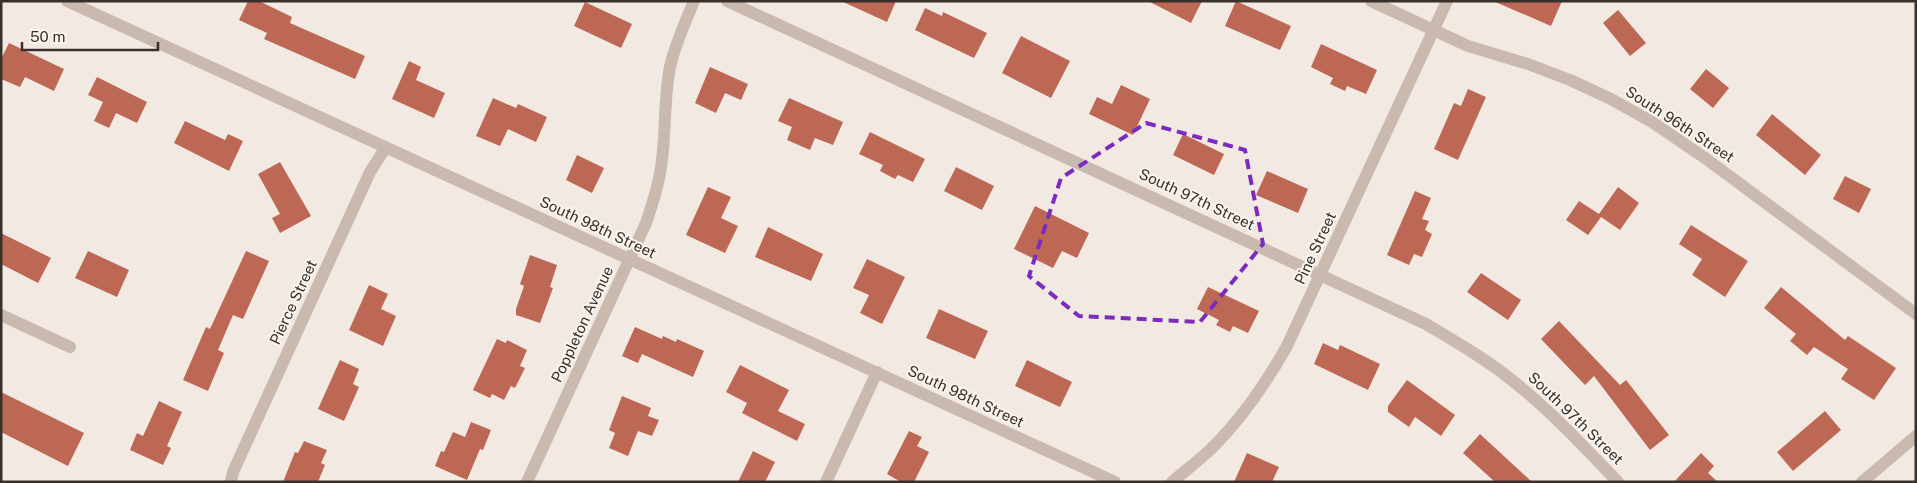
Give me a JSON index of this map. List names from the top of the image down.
{
  "streets": {
    "street": [
      "South 96th Street",
      "South 97th Street",
      "South 98th Street",
      "Pine Street",
      "Pierce Street",
      "Poppleton Avenue"
    ]
  },
  "crossings": [
    ["South 96th Street", "Pine Street"],
    ["South 97th Street", "Pine Street"],
    ["South 98th Street", "Pierce Street"],
    ["South 98th Street", "Poppleton Avenue"]
  ],
  "scale_bar": "50 m"
}
